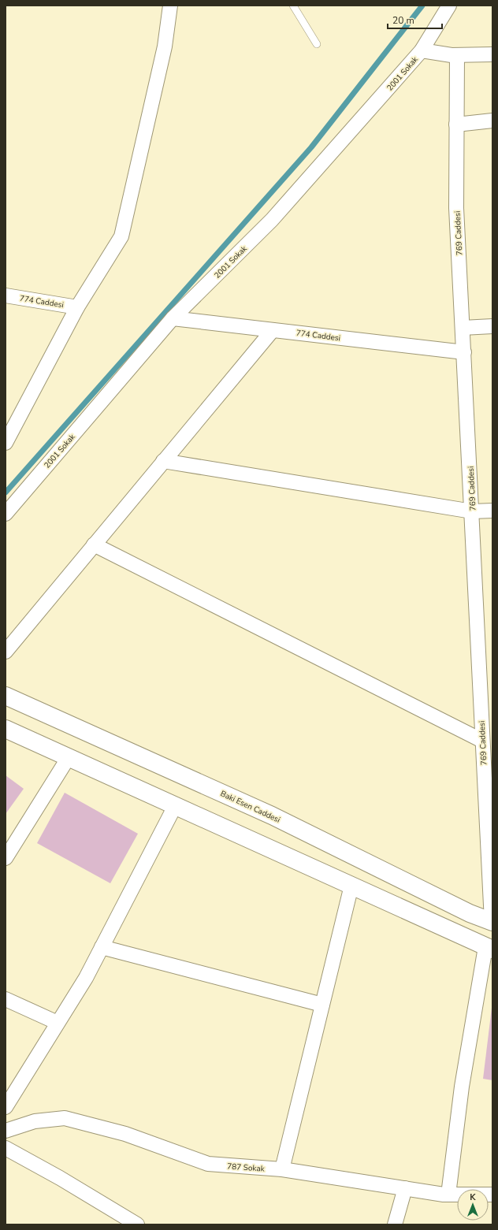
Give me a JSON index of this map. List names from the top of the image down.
{
  "streets": {
    "street": [
      "2001 Sokak",
      "769 Caddesi",
      "774 Caddesi",
      "Baki Esen Caddesi",
      "787 Sokak"
    ]
  },
  "crossings": [
    ["2001 Sokak", "774 Caddesi"],
    ["769 Caddesi", "774 Caddesi"],
    ["769 Caddesi", "Baki Esen Caddesi"]
  ],
  "scale_bar": "20 m",
  "north": "top"
}
